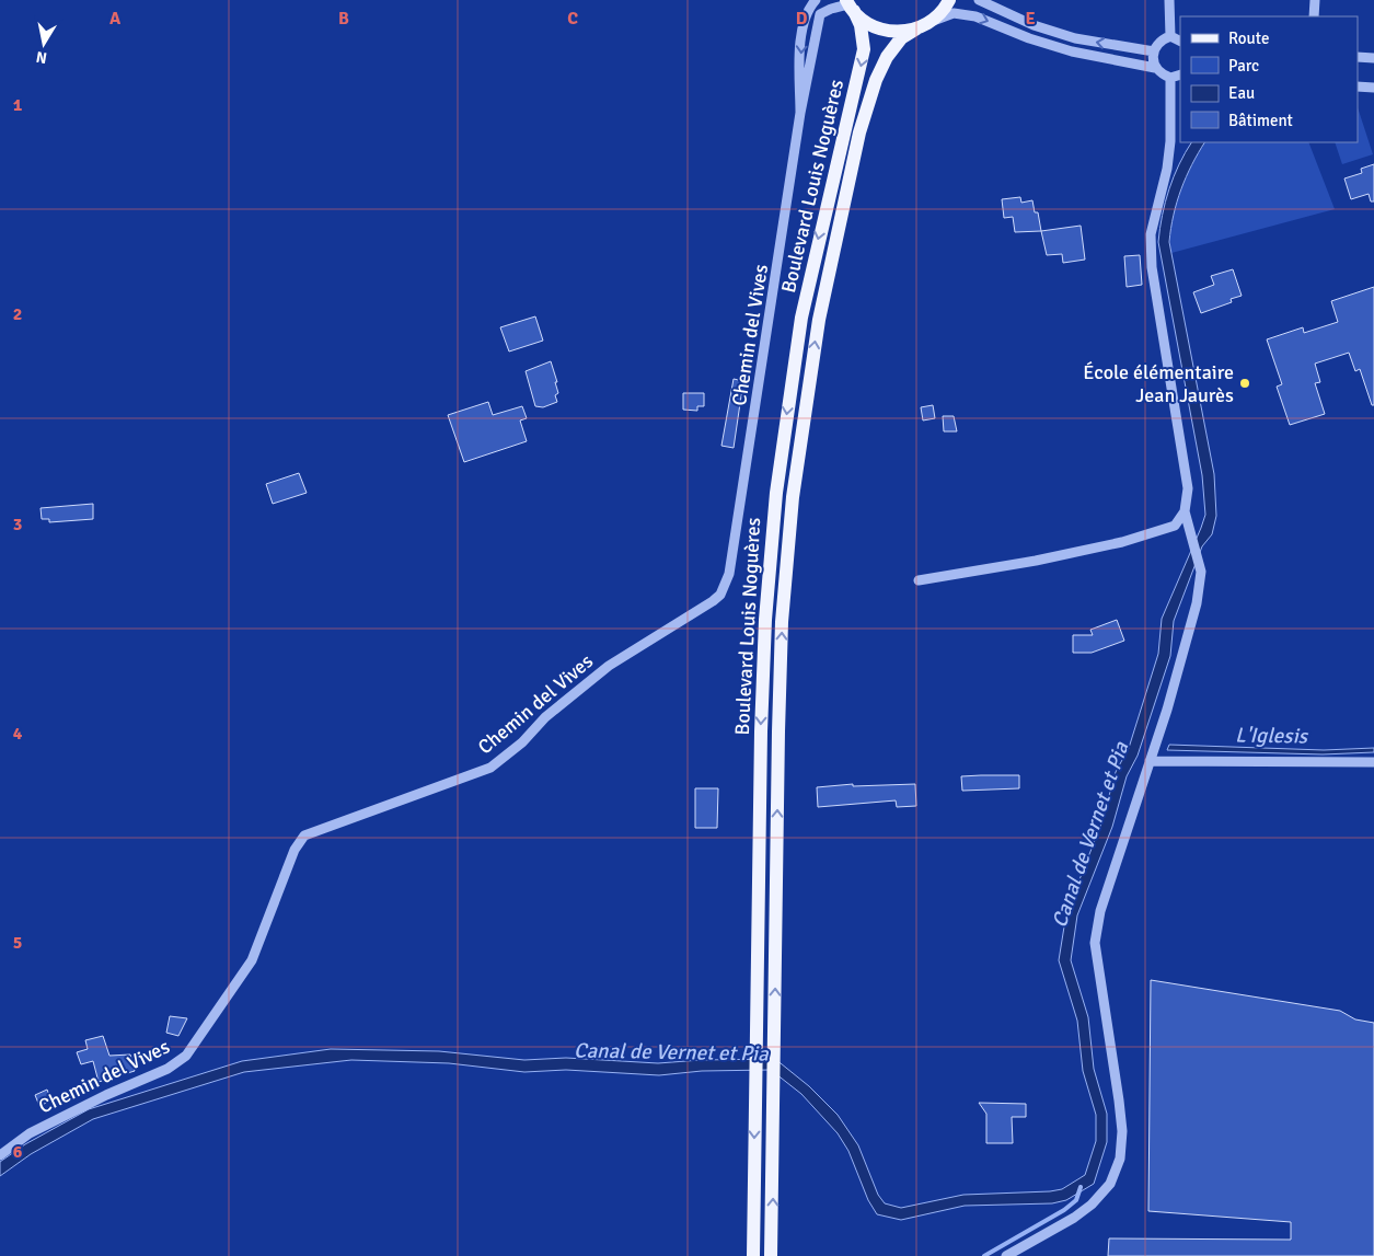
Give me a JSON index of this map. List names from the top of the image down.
{
  "streets": {
    "main road": ["Boulevard Louis Noguères"],
    "street": ["Chemin del Vives"]
  },
  "crossings": [
    ["Boulevard Louis Noguères", "Chemin del Vives"]
  ],
  "water": ["L'Iglesis", "Canal de Vernet et Pia"],
  "places": ["École élémentaire Jean Jaurès"],
  "legend": [
    "Route",
    "Parc",
    "Eau",
    "Bâtiment"
  ],
  "north": "bottom",
  "grid": {
    "columns": [
      "A",
      "B",
      "C",
      "D",
      "E"
    ],
    "rows": [
      "1",
      "2",
      "3",
      "4",
      "5",
      "6"
    ]
  }
}
